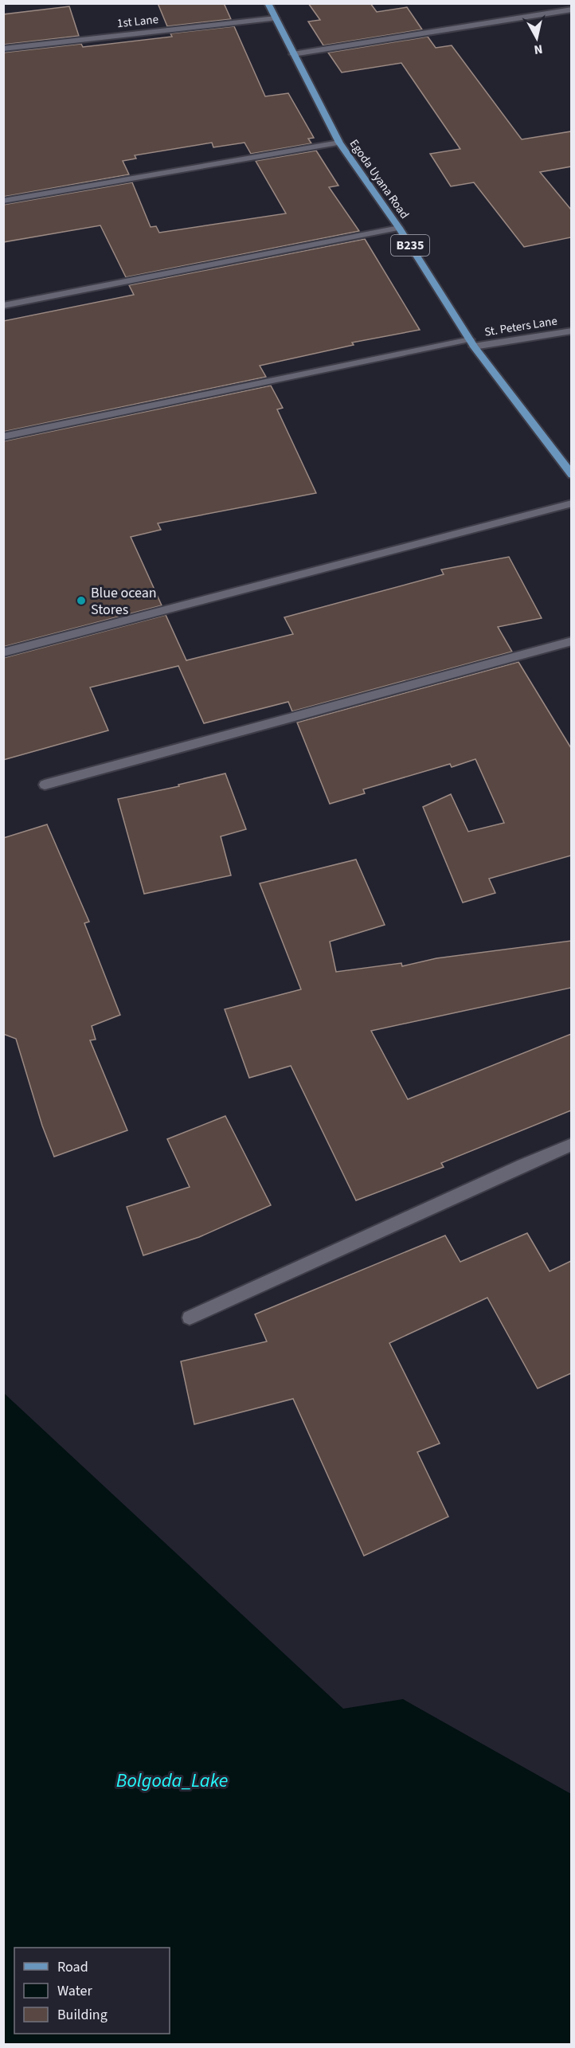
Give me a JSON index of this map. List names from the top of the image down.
{
  "streets": {
    "main road": ["Egoda Uyana Road", "B235"],
    "street": ["1st Lane", "St. Peters Lane"]
  },
  "crossings": [
    ["1st Lane", "Egoda Uyana Road"],
    ["Egoda Uyana Road", "St. Peters Lane"]
  ],
  "water": ["Bolgoda_Lake"],
  "places": ["Blue ocean Stores"],
  "legend": ["Road", "Water", "Building"],
  "north": "bottom"
}
